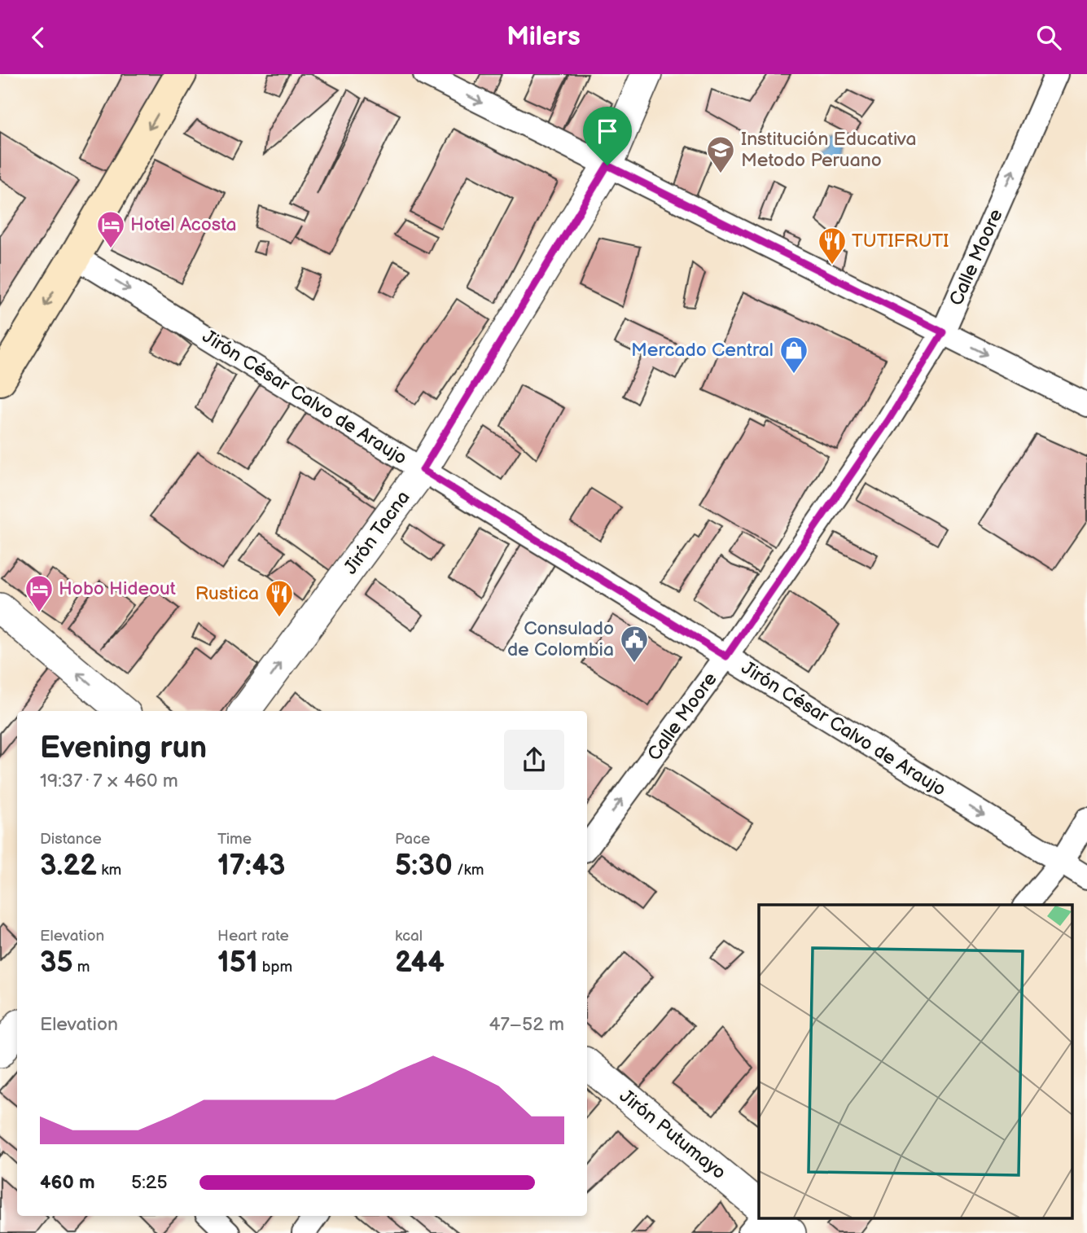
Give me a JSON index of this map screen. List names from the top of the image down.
{
  "streets": {
    "street": [
      "Calle Moore",
      "Jirón César Calvo de Araujo",
      "Jirón Tacna",
      "Jirón Putumayo"
    ]
  },
  "crossings": [
    ["Calle Moore", "Jirón César Calvo de Araujo"],
    ["Jirón César Calvo de Araujo", "Jirón Tacna"]
  ],
  "one_way": ["Calle Moore", "Jirón César Calvo de Araujo", "Jirón Tacna"],
  "places": {
    "school or university": ["Institución Educativa Metodo Peruano"],
    "hotel": ["Hotel Acosta", "Hobo Hideout"],
    "restaurant": ["TUTIFRUTI", "Rustica"],
    "shop": ["Mercado Central"],
    "public building": ["Consulado de Colombia"]
  },
  "page": {
    "header": "Milers",
    "heading": ["Evening run", "19:37 · 7 × 460 m"],
    "stats": [
      ["Distance", "3.22 km"],
      ["Time", "17:43"],
      ["Pace", "5:30 /km"],
      ["Elevation", "35 m"],
      ["Heart rate", "151 bpm"],
      ["kcal", "244"]
    ],
    "chart": ["Elevation", "47–52 m"],
    "list": [
      {
        "name": "460 m",
        "note": "5:25"
      }
    ]
  }
}
